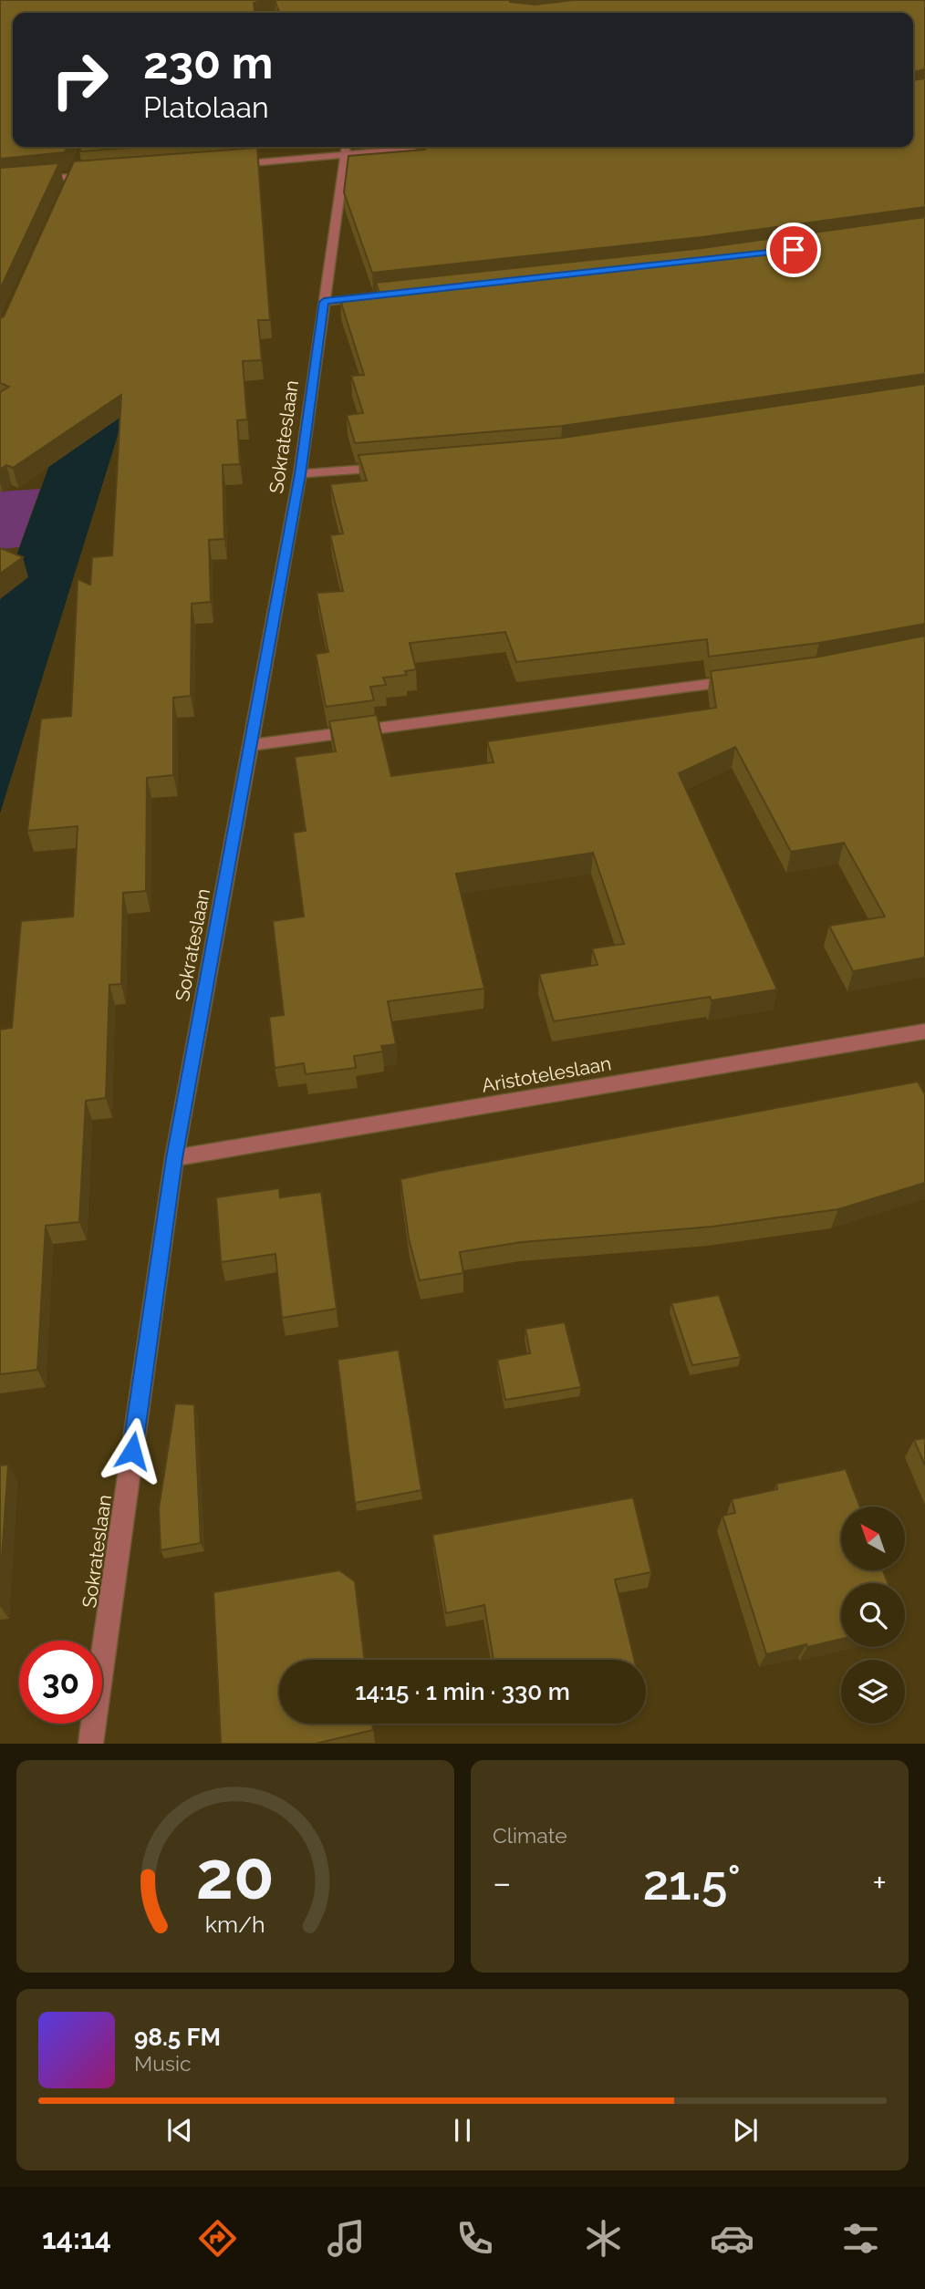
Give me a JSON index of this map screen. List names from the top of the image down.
{
  "streets": {
    "street": ["Sokrateslaan", "Aristoteleslaan"]
  },
  "crossings": [
    ["Sokrateslaan", "Aristoteleslaan"]
  ],
  "north": "top left",
  "page": {
    "turn": ["230 m", "Platolaan"],
    "limit": "30",
    "trip": "14:15 · 1 min · 330 m",
    "tile": "Climate",
    "heat": ["−", "21.5°", "+"],
    "song": ["98.5 FM", "Music"],
    "tabs": "14:14",
    "gauge": ["20", "km/h"]
  }
}
